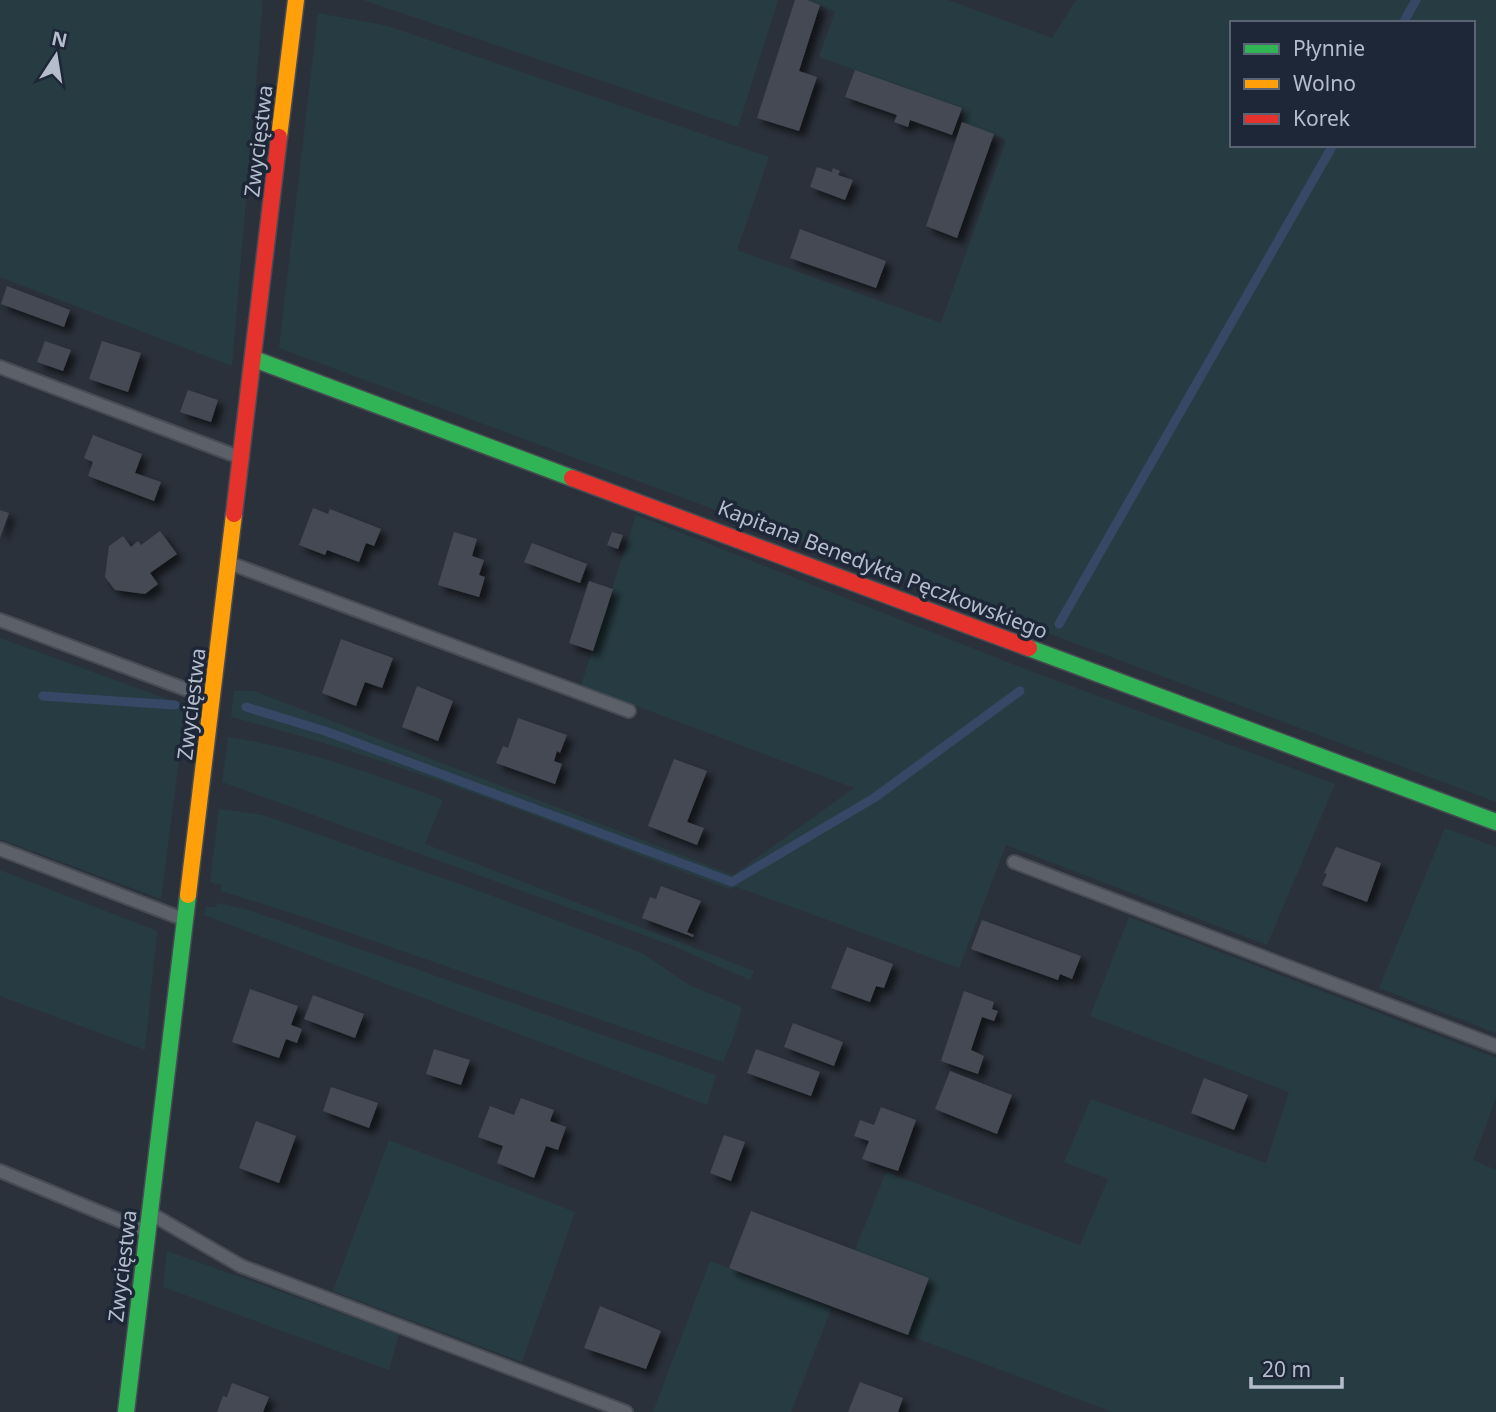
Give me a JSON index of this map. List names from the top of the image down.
{
  "streets": {
    "street": ["Zwycięstwa", "Kapitana Benedykta Pęczkowskiego"]
  },
  "crossings": [
    ["Zwycięstwa", "Kapitana Benedykta Pęczkowskiego"]
  ],
  "legend": ["Płynnie", "Wolno", "Korek"],
  "scale_bar": "20 m",
  "north": "top"
}
